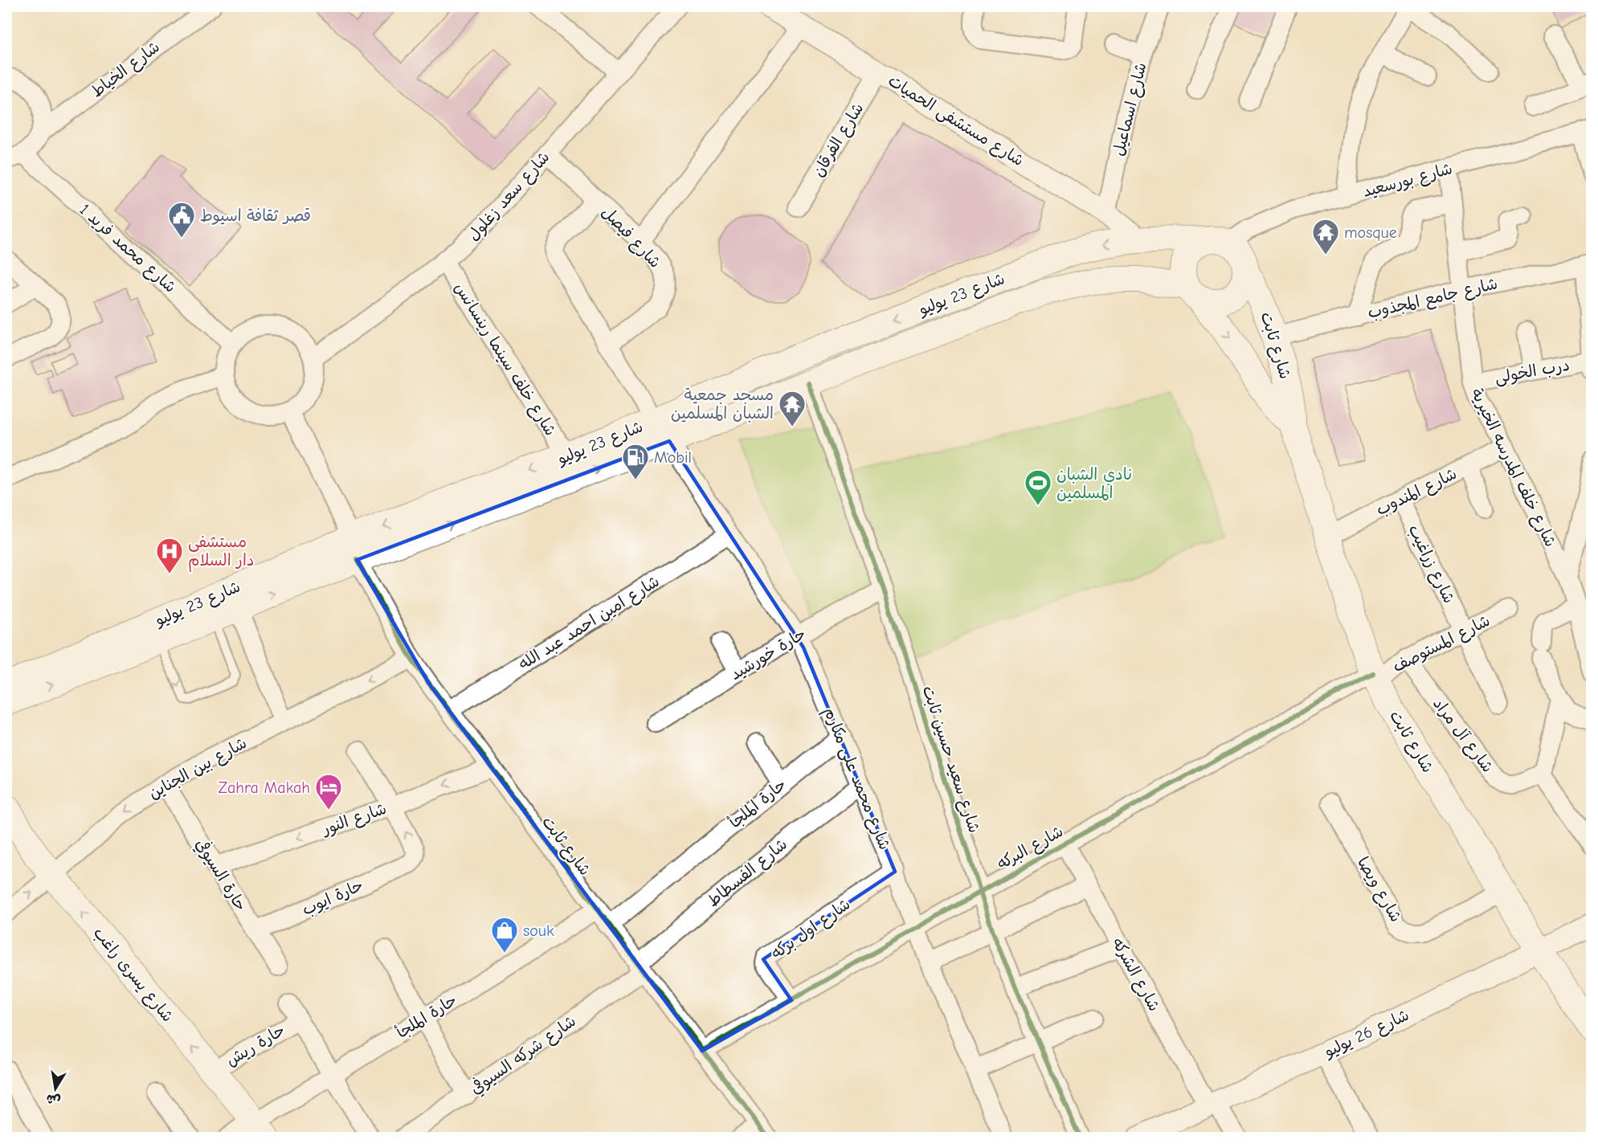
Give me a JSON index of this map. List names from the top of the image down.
{
  "streets": {
    "main road": ["شارع 23 يوليو", "شارع ثابت", "شارع يسرى راغب"],
    "street": [
      "شارع الخياط",
      "شارع اسماعيل",
      "شارع مستشفى الحميات",
      "شارع الفرقان",
      "شارع بورسعيد",
      "شارع سعد زغلول",
      "شارع فيصل",
      "شارع محمد فريد 1",
      "شارع جامع المجذوب",
      "شارع خلف سينما رينسانس",
      "درب الخولى",
      "شارع خلف المدرسه الخيرية",
      "شارع المندوب",
      "شارع زراغيب",
      "شارع امين احمد عبد الله",
      "شارع المستوصف",
      "حارة خورشيد",
      "شارع آل مراد",
      "شارع سعيد حسين ثابت",
      "شارع بين الجناين",
      "شارع محمد على مكارم",
      "حارة الملجأ",
      "شارع النور",
      "شارع البركه",
      "شارع الفسطاط",
      "حارة السيوفي",
      "شارع ويصا",
      "حارة ايوب",
      "شارع اول بركه",
      "شارع الشركه",
      "شارع 26 يوليو",
      "حارة ريش",
      "شارع شركه السيوفي"
    ]
  },
  "crossings": [
    ["شارع الخياط", "شارع محمد فريد 1"],
    ["شارع اسماعيل", "شارع مستشفى الحميات"],
    ["شارع مستشفى الحميات", "شارع الفرقان"],
    ["شارع مستشفى الحميات", "شارع 23 يوليو"],
    ["شارع بورسعيد", "شارع 23 يوليو"],
    ["شارع بورسعيد", "شارع ثابت"],
    ["شارع بورسعيد", "شارع خلف المدرسه الخيرية"],
    ["شارع سعد زغلول", "شارع فيصل"],
    ["شارع سعد زغلول", "شارع محمد فريد 1"],
    ["شارع سعد زغلول", "شارع ثابت"],
    ["شارع سعد زغلول", "شارع خلف سينما رينسانس"],
    ["شارع محمد فريد 1", "شارع ثابت"],
    ["شارع 23 يوليو", "شارع ثابت"],
    ["شارع 23 يوليو", "شارع خلف سينما رينسانس"],
    ["شارع 23 يوليو", "شارع سعيد حسين ثابت"],
    ["شارع 23 يوليو", "شارع محمد على مكارم"],
    ["شارع جامع المجذوب", "شارع ثابت"],
    ["شارع جامع المجذوب", "شارع خلف المدرسه الخيرية"],
    ["شارع ثابت", "شارع المندوب"],
    ["شارع ثابت", "شارع امين احمد عبد الله"],
    ["شارع ثابت", "شارع المستوصف"],
    ["شارع ثابت", "شارع بين الجناين"],
    ["شارع ثابت", "حارة الملجأ"],
    ["شارع ثابت", "شارع النور"],
    ["شارع ثابت", "شارع البركه"],
    ["شارع ثابت", "شارع الفسطاط"],
    ["شارع ثابت", "شارع ويصا"],
    ["شارع ثابت", "شارع 26 يوليو"],
    ["شارع ثابت", "شارع شركه السيوفي"],
    ["درب الخولى", "شارع خلف المدرسه الخيرية"],
    ["شارع خلف المدرسه الخيرية", "شارع المندوب"],
    ["شارع المندوب", "شارع زراغيب"],
    ["شارع زراغيب", "شارع المستوصف"],
    ["شارع امين احمد عبد الله", "شارع محمد على مكارم"],
    ["شارع المستوصف", "شارع آل مراد"],
    ["شارع المستوصف", "شارع البركه"],
    ["حارة خورشيد", "شارع سعيد حسين ثابت"],
    ["حارة خورشيد", "شارع محمد على مكارم"],
    ["شارع سعيد حسين ثابت", "شارع البركه"],
    ["شارع بين الجناين", "حارة السيوفي"],
    ["شارع بين الجناين", "شارع يسرى راغب"],
    ["شارع محمد على مكارم", "حارة الملجأ"],
    ["شارع محمد على مكارم", "شارع البركه"],
    ["شارع محمد على مكارم", "شارع الفسطاط"],
    ["شارع محمد على مكارم", "شارع اول بركه"],
    ["حارة الملجأ", "شارع يسرى راغب"],
    ["شارع النور", "حارة السيوفي"],
    ["شارع النور", "حارة ايوب"],
    ["شارع البركه", "شارع اول بركه"],
    ["شارع البركه", "شارع الشركه"],
    ["شارع الفسطاط", "شارع شركه السيوفي"],
    ["حارة السيوفي", "حارة ايوب"],
    ["شارع يسرى راغب", "حارة ريش"],
    ["شارع الشركه", "شارع 26 يوليو"]
  ],
  "one_way": ["شارع النور", "شارع يسرى راغب"],
  "places": {
    "public building": ["قصر ثقافة اسيوط"],
    "temple": ["mosque", "مسجد جمعية الشبان المسلمين"],
    "fuel station": ["Mobil"],
    "sports": ["نادي الشبان المسلمين"],
    "hospital": ["مستشفى دار السلام"],
    "hotel": ["Zahra Makah"],
    "shop": ["souk"]
  },
  "north": "bottom"
}
